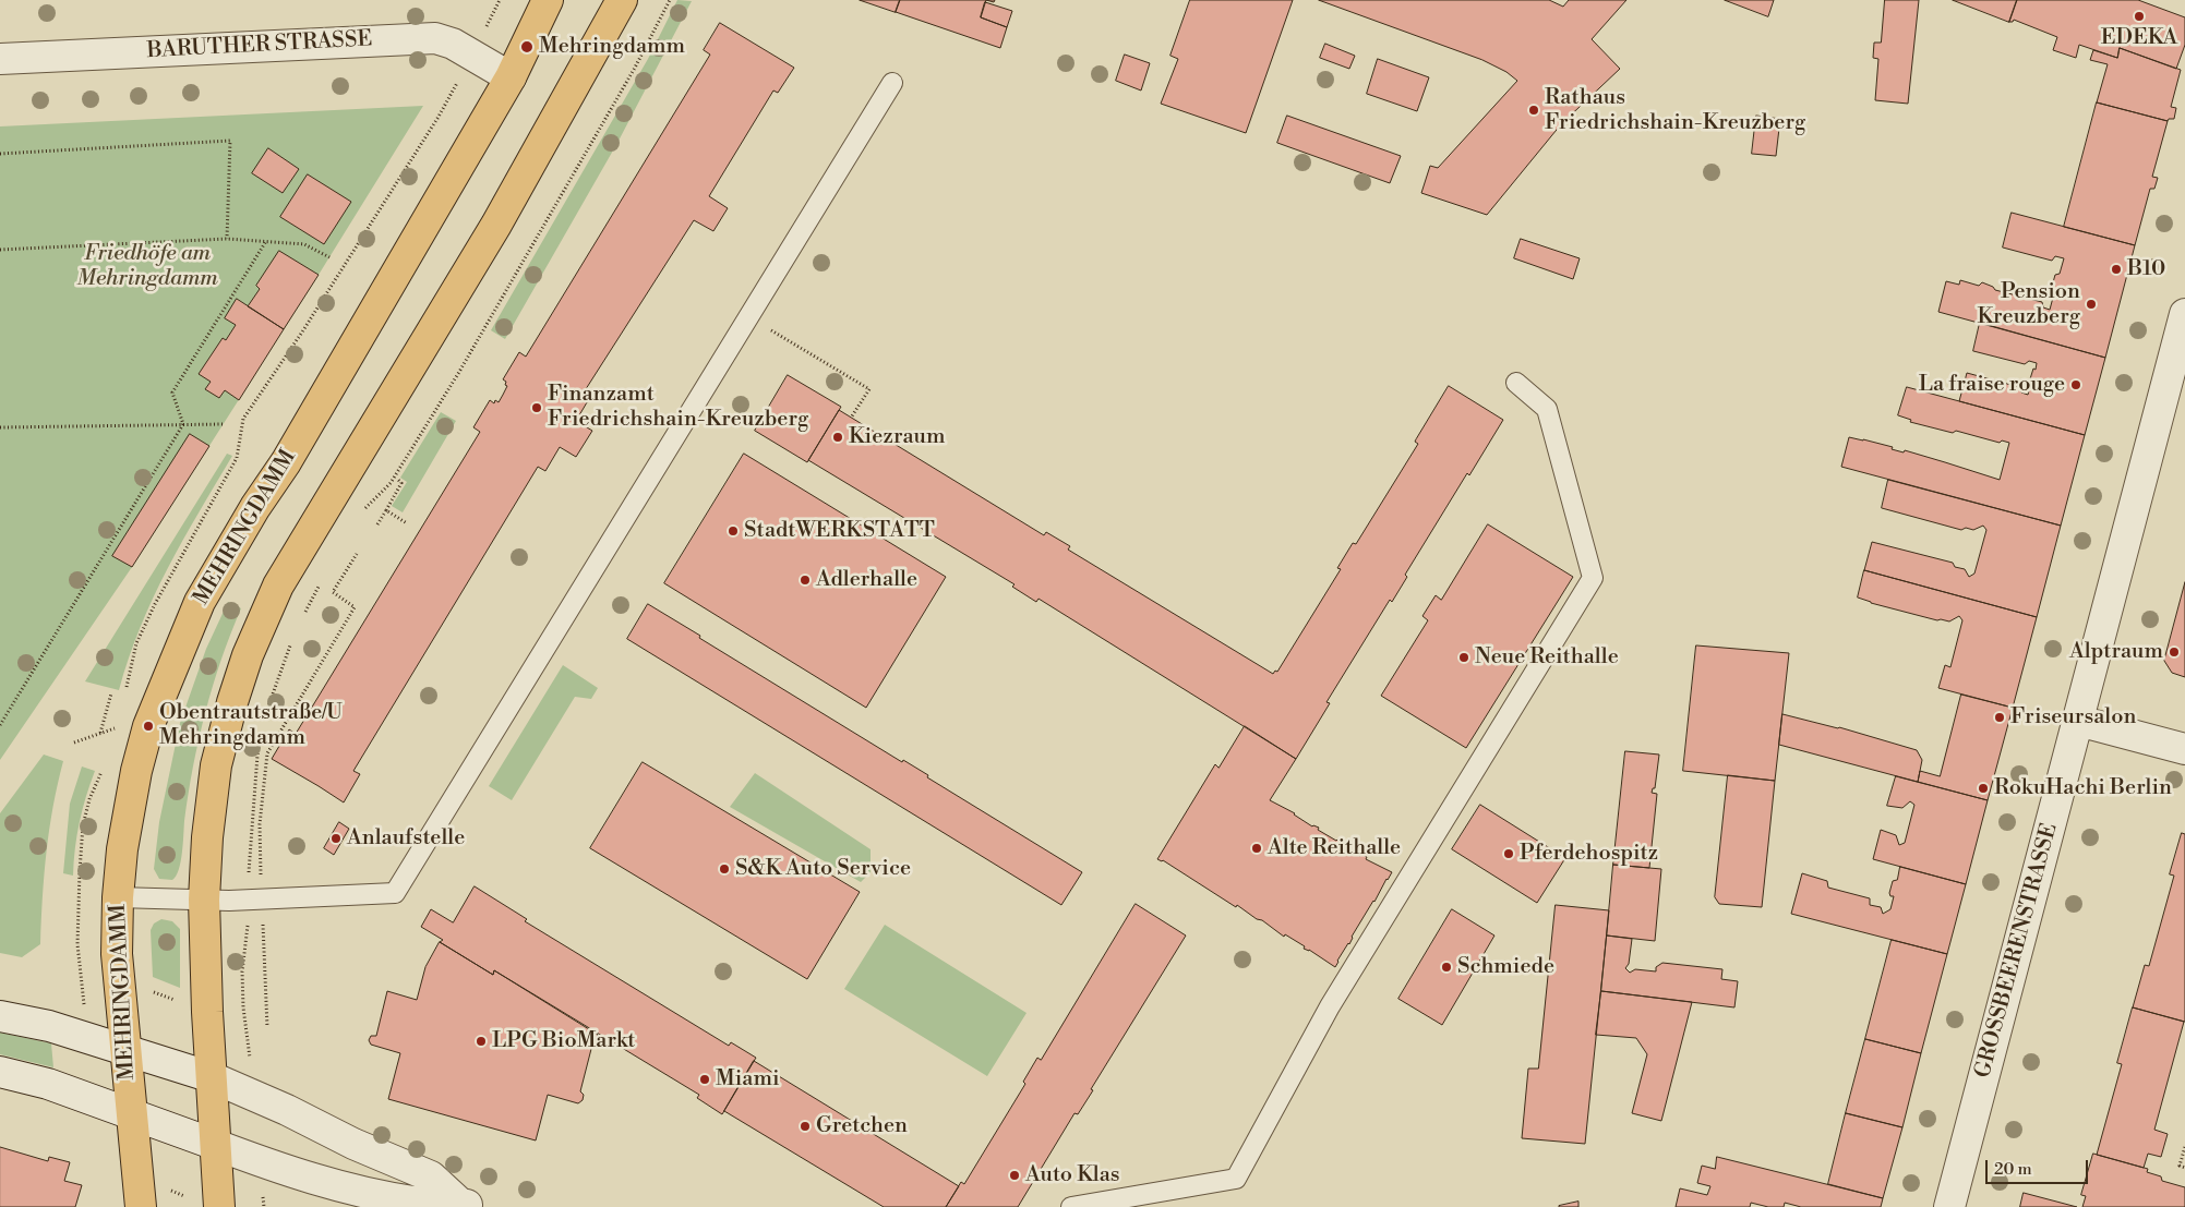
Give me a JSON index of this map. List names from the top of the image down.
{
  "streets": {
    "main road": ["MEHRINGDAMM"],
    "street": ["BARUTHER STRASSE", "GROSSBEERENSTRASSE"]
  },
  "crossings": [
    ["BARUTHER STRASSE", "MEHRINGDAMM"]
  ],
  "parks": ["Friedhöfe am Mehringdamm"],
  "places": [
    "EDEKA",
    "Mehringdamm",
    "Rathaus Friedrichshain-Kreuzberg",
    "B10",
    "Pension Kreuzberg",
    "La fraise rouge",
    "Finanzamt Friedrichshain-Kreuzberg",
    "Kiezraum",
    "StadtWERKSTATT",
    "Adlerhalle",
    "Alptraum",
    "Neue Reithalle",
    "Friseursalon",
    "Obentrautstraße/U Mehringdamm",
    "RokuHachi Berlin",
    "Anlaufstelle",
    "Alte Reithalle",
    "Pferdehospitz",
    "S&K Auto Service",
    "Schmiede",
    "LPG BioMarkt",
    "Miami",
    "Gretchen",
    "Auto Klas"
  ],
  "scale_bar": "20 m"
}
